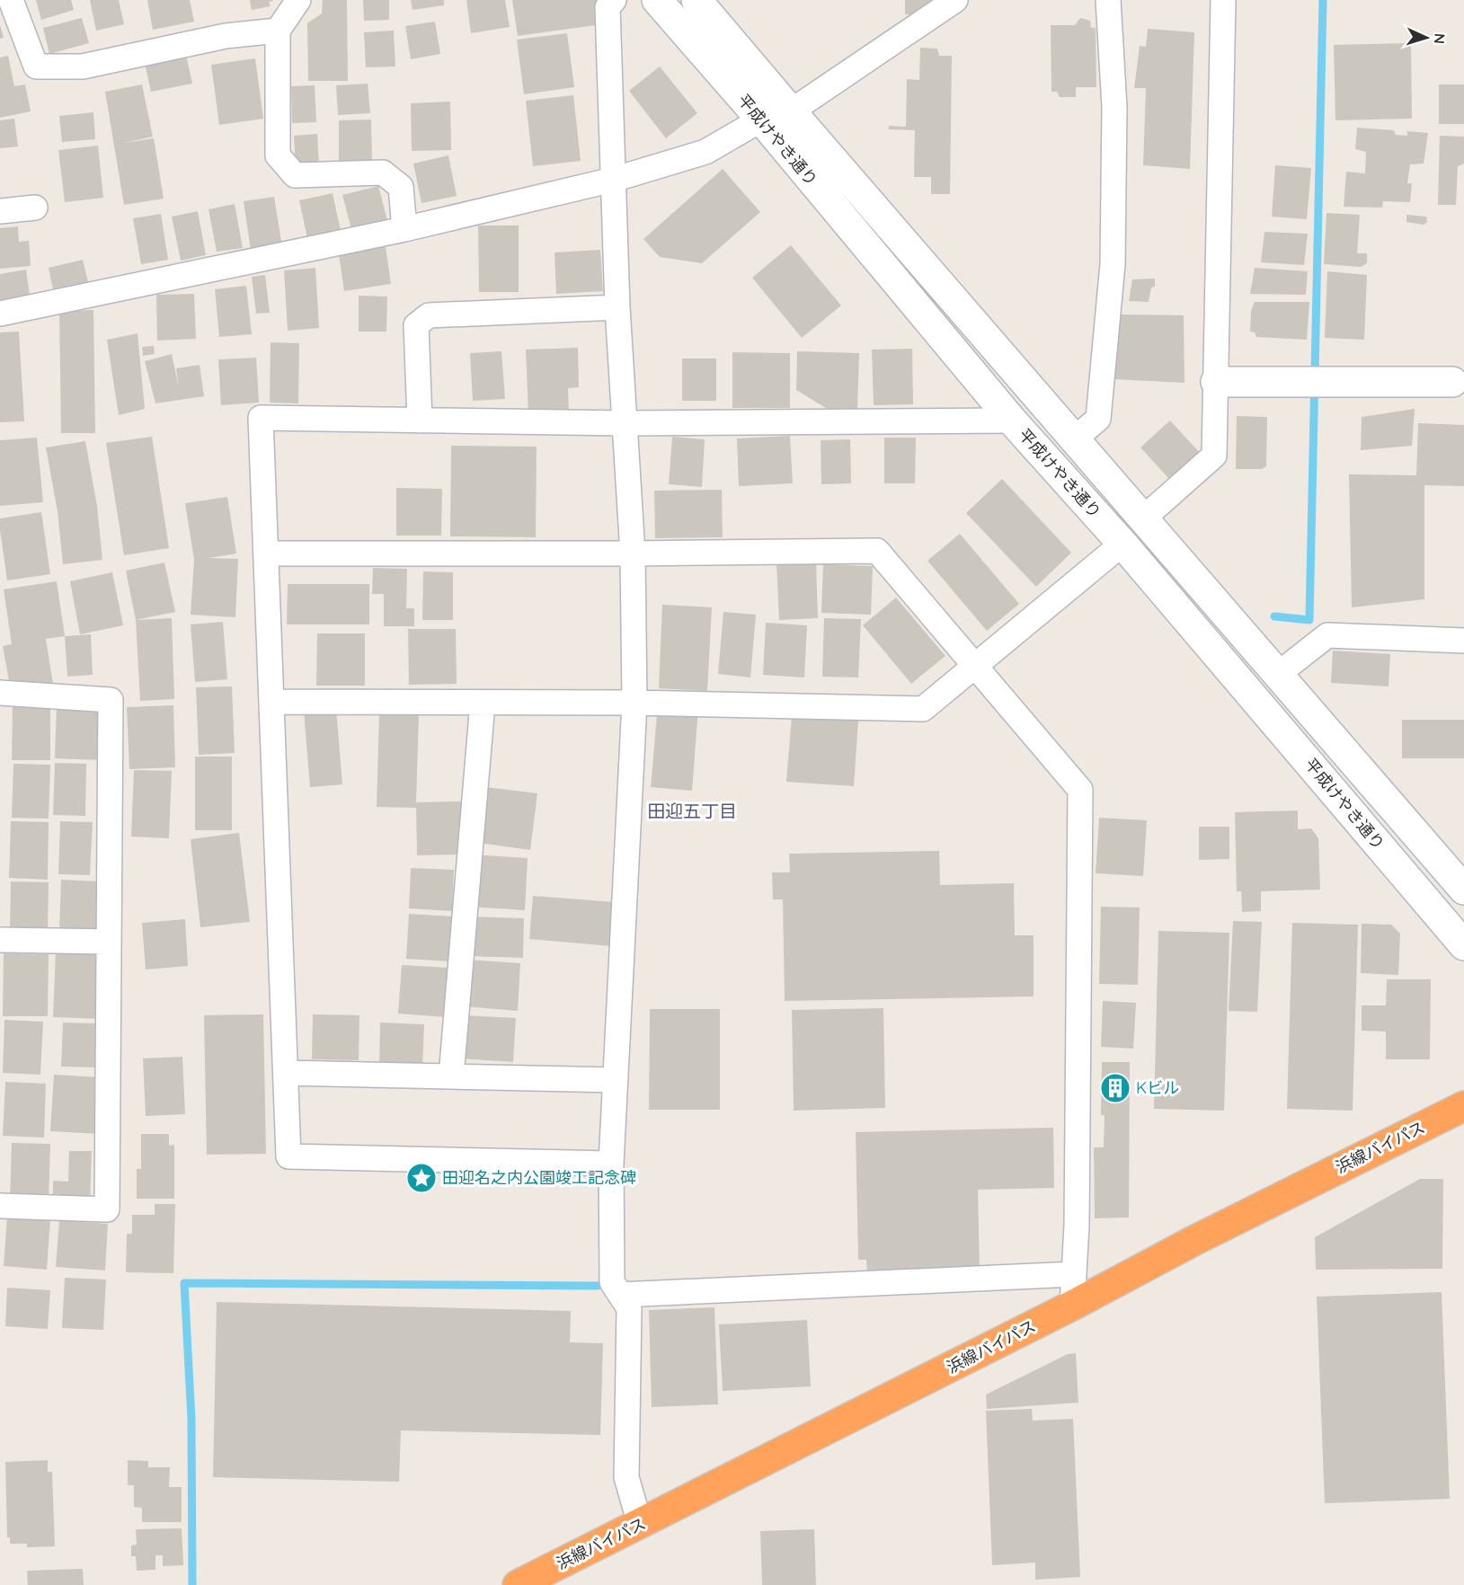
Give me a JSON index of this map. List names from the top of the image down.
{
  "streets": {
    "highway": ["浜線バイパス"],
    "street": ["平成けやき通り"]
  },
  "districts": ["田迎五丁目"],
  "places": {
    "building": ["Kビル"],
    "place": ["田迎名之内公園竣工記念碑"]
  },
  "north": "right"
}
